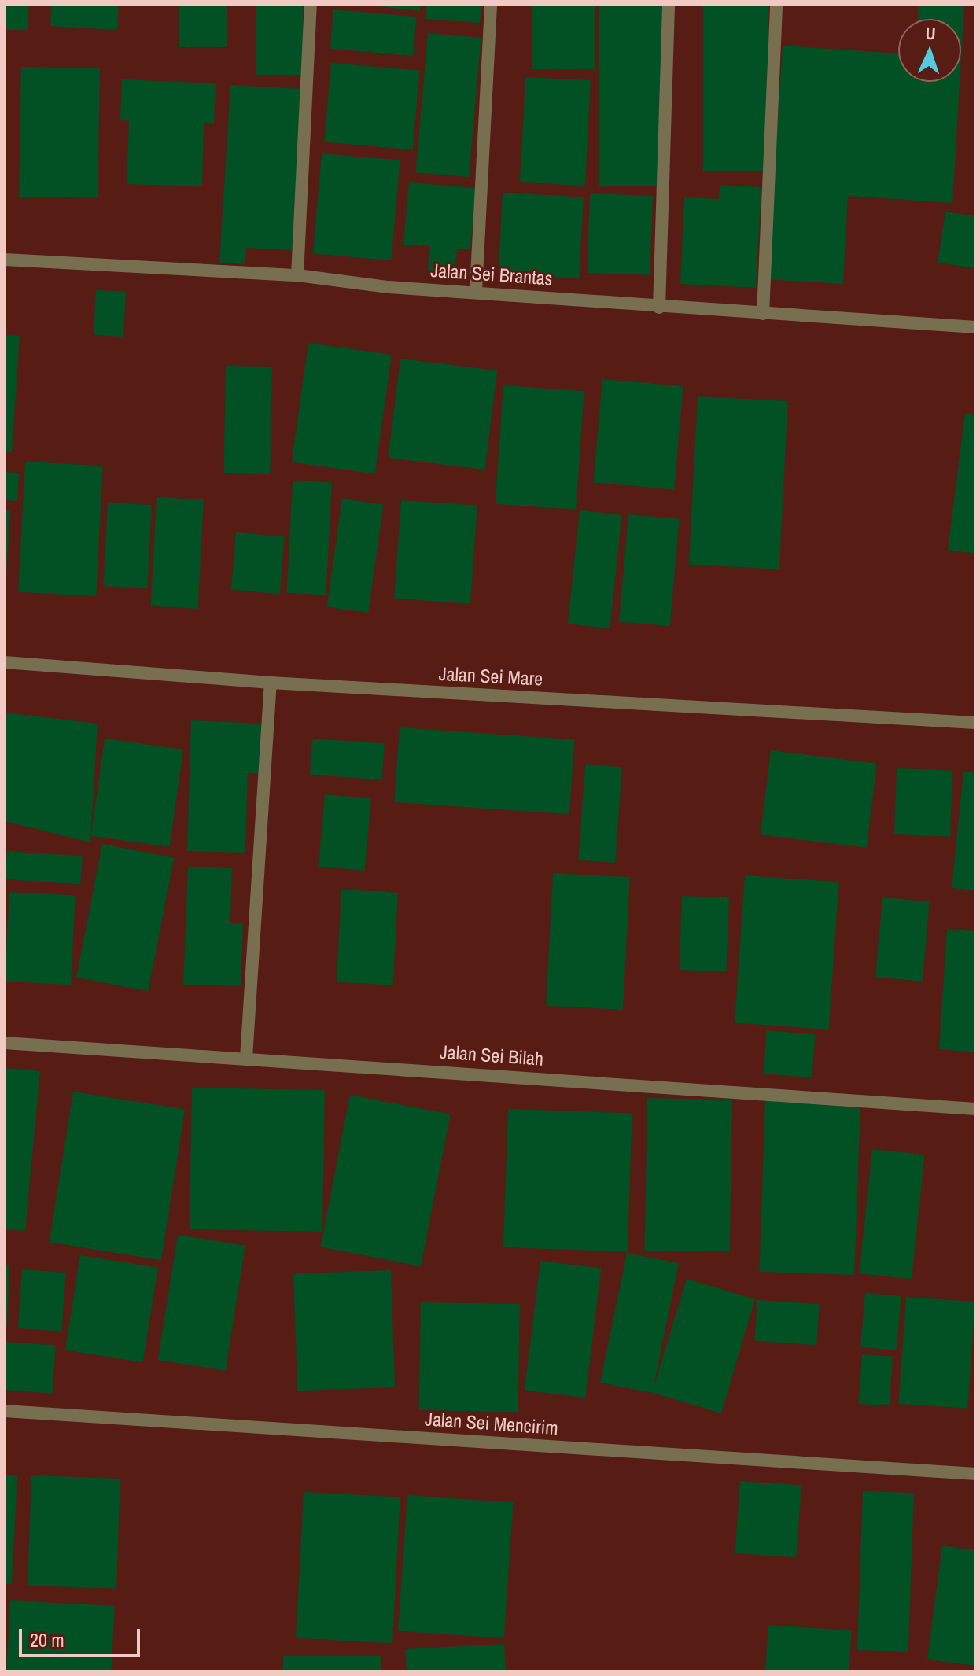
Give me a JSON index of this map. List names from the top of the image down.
{
  "streets": {
    "street": [
      "Jalan Sei Brantas",
      "Jalan Sei Mare",
      "Jalan Sei Bilah",
      "Jalan Sei Mencirim"
    ]
  },
  "scale_bar": "20 m",
  "north": "top"
}
